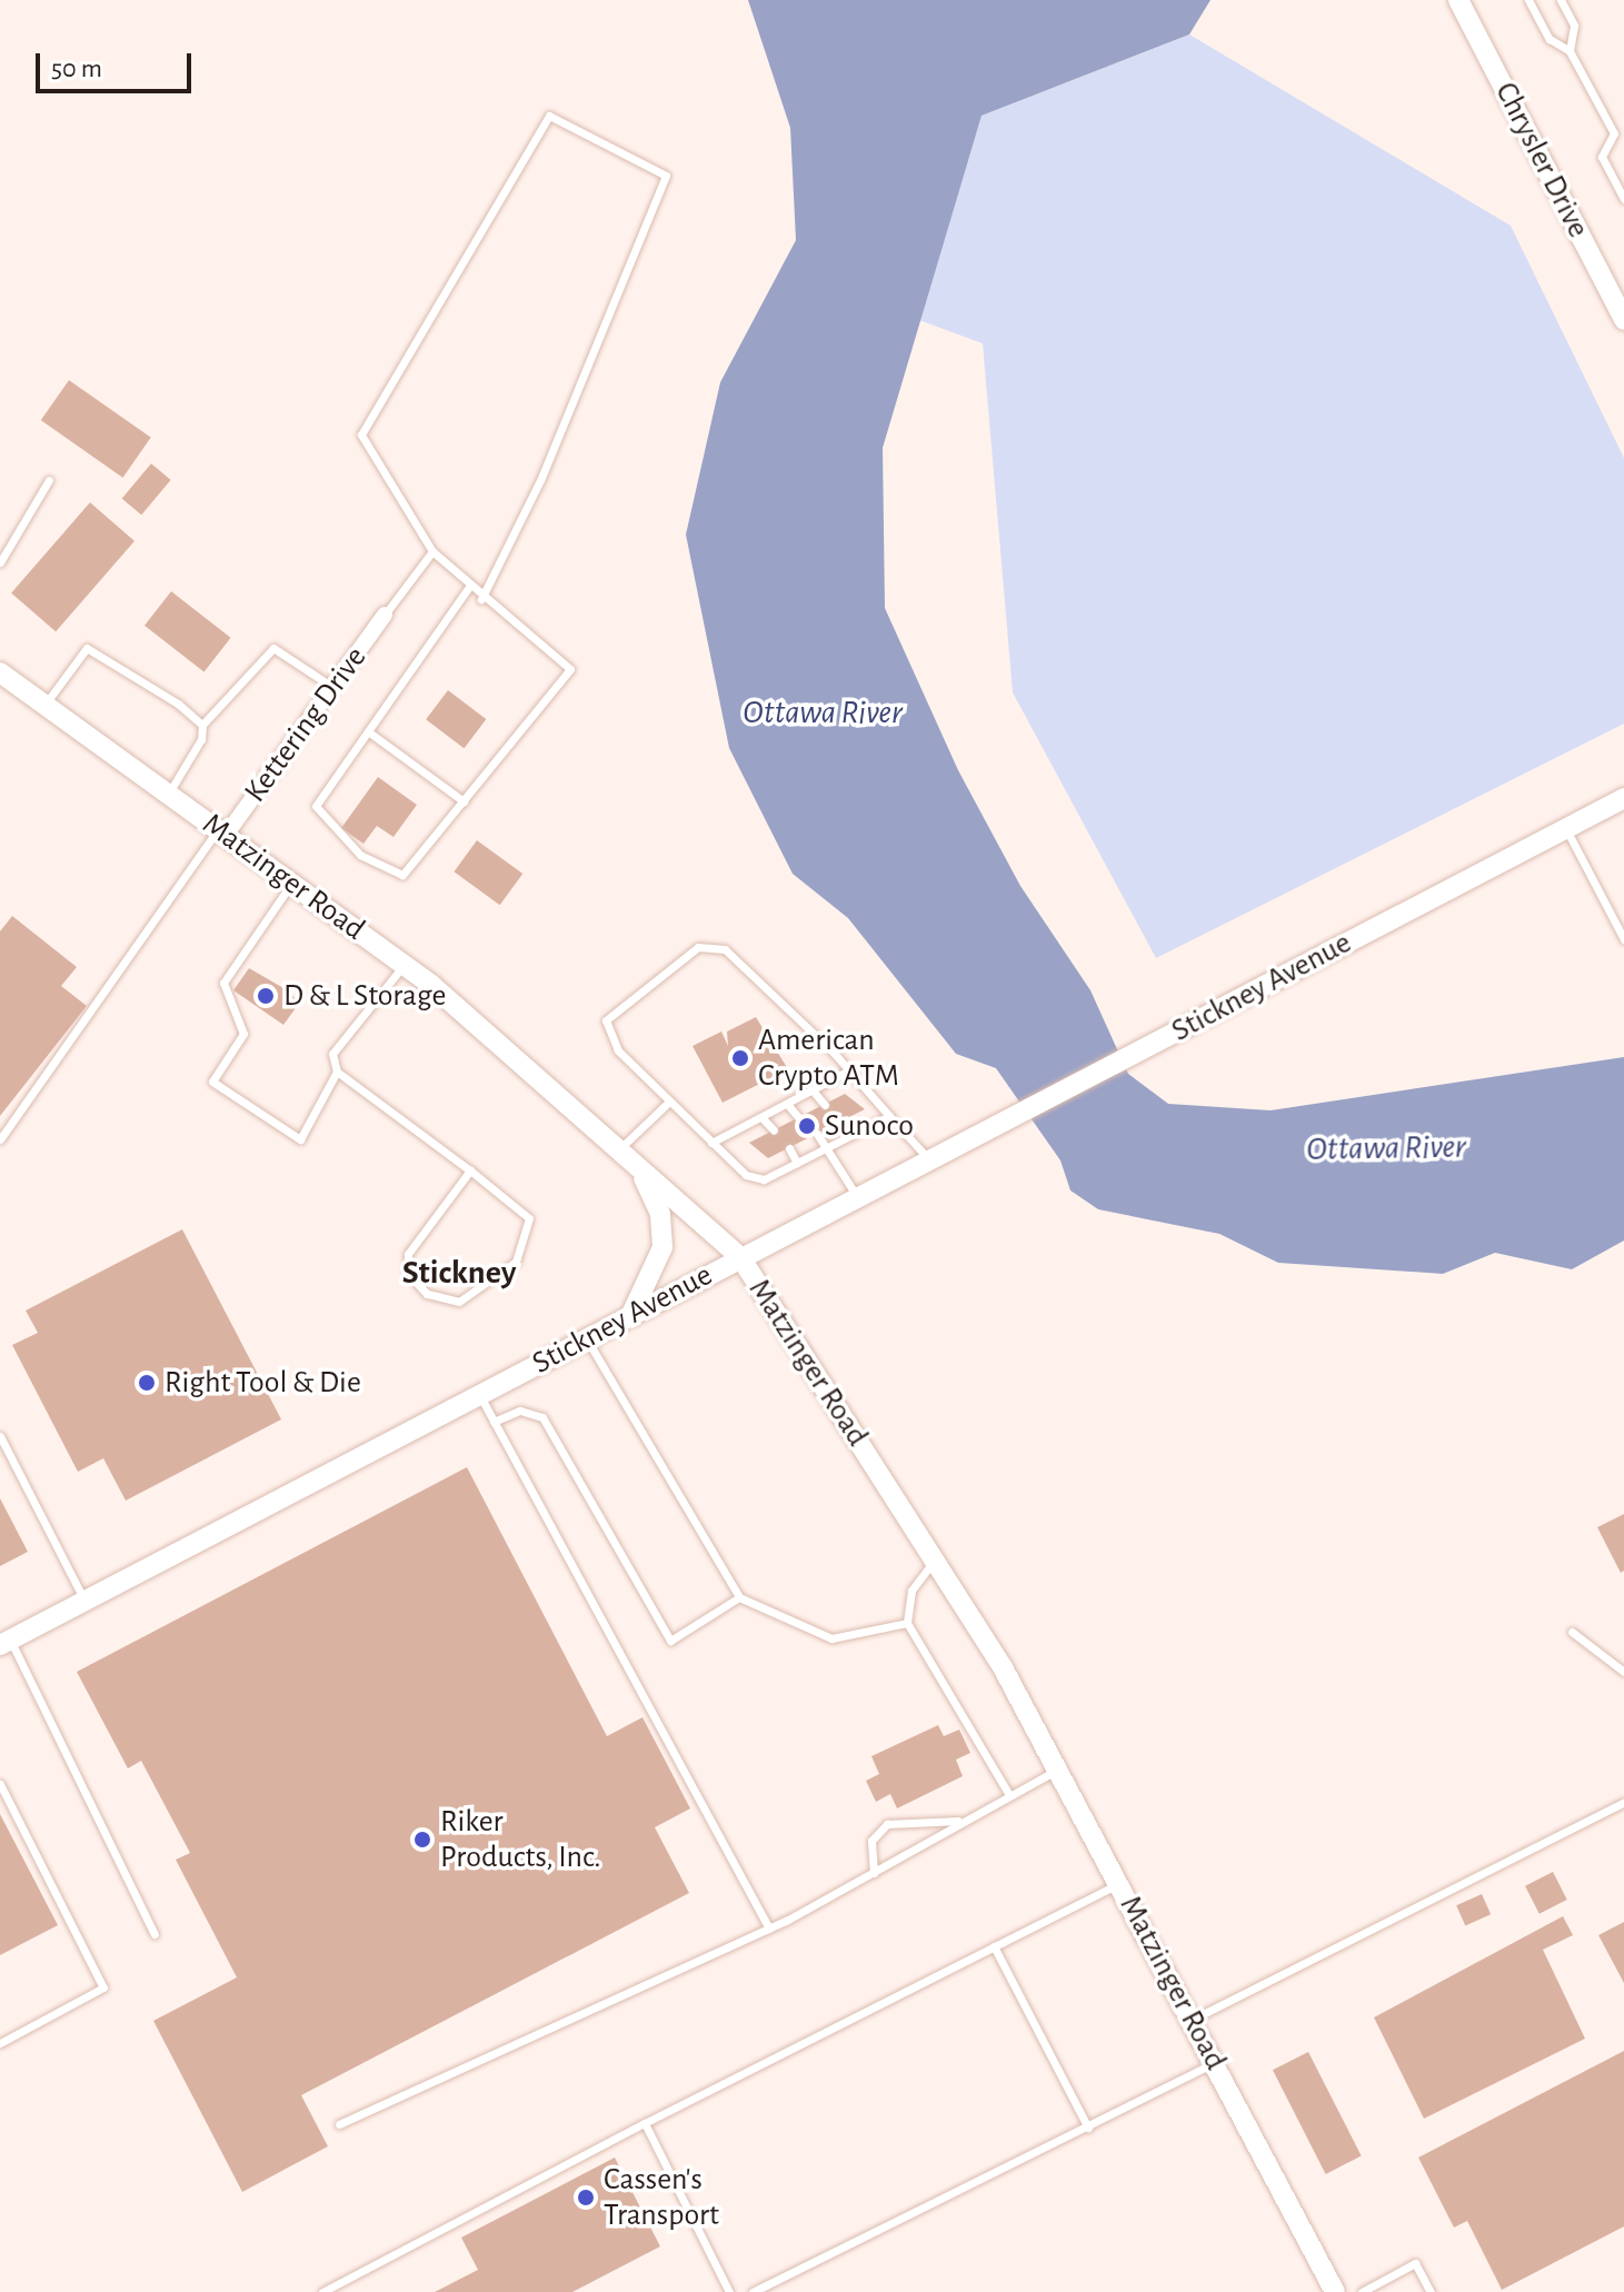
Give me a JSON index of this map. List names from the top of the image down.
{
  "streets": {
    "street": [
      "Chrysler Drive",
      "Kettering Drive",
      "Matzinger Road",
      "Stickney Avenue"
    ]
  },
  "crossings": [
    ["Kettering Drive", "Matzinger Road"],
    ["Matzinger Road", "Stickney Avenue"]
  ],
  "districts": ["Stickney"],
  "water": ["Ottawa River"],
  "places": [
    "D & L Storage",
    "American Crypto ATM",
    "Sunoco",
    "Right Tool & Die",
    "Riker Products, Inc.",
    "Cassen's Transport"
  ],
  "scale_bar": "50 m"
}
